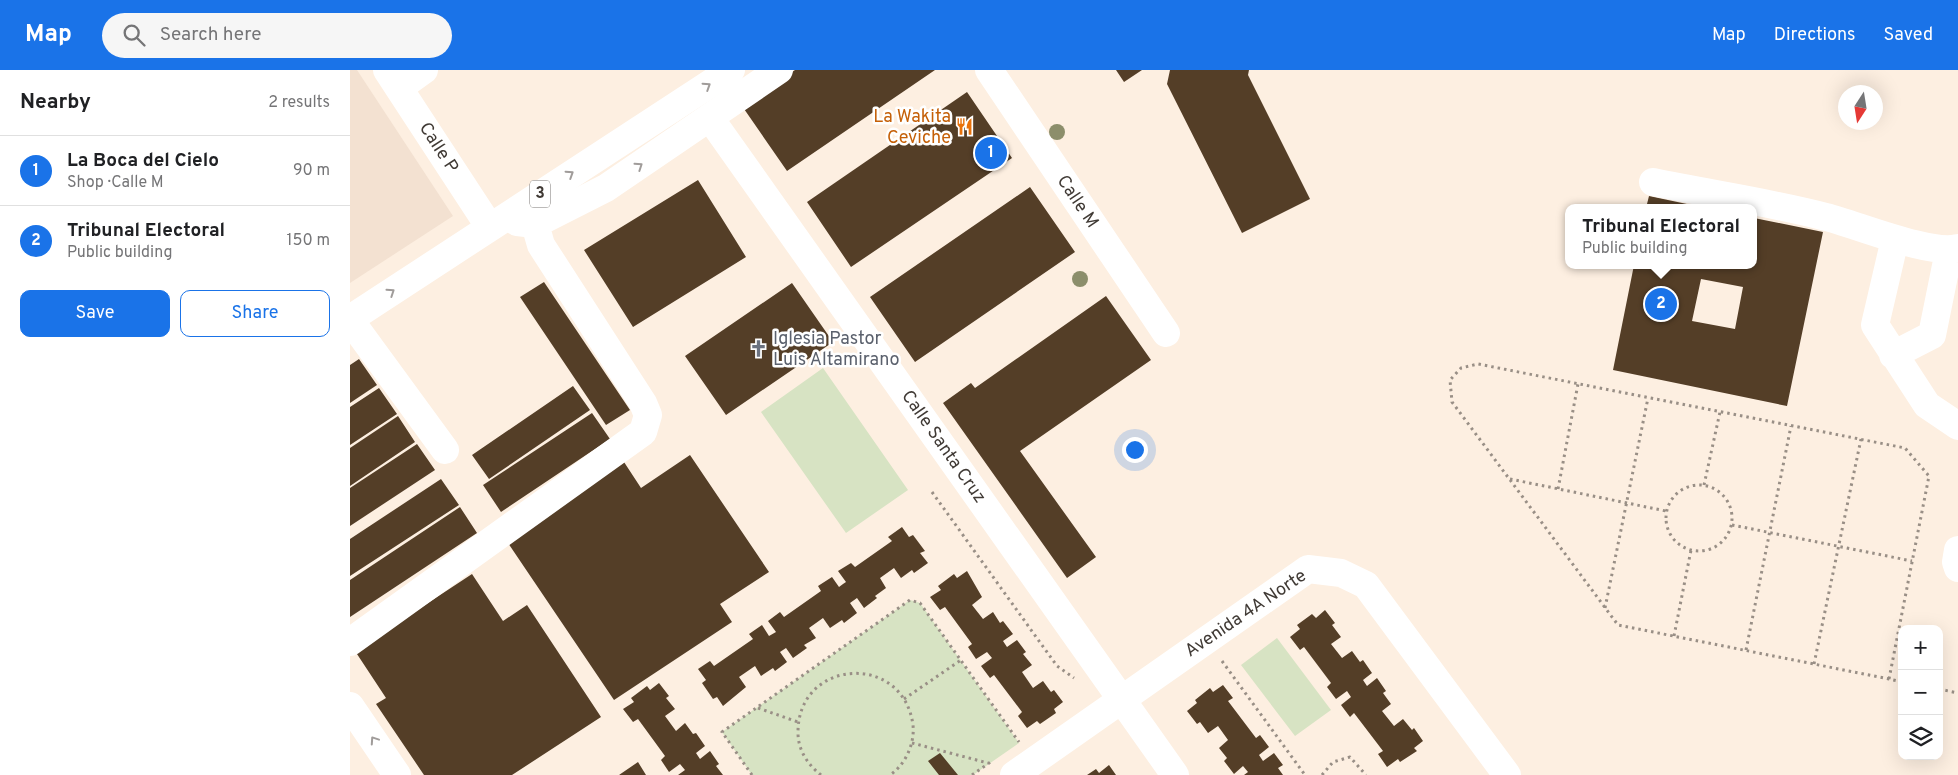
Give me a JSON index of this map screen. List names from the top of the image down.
{
  "streets": {
    "street": [
      "Calle P",
      "3",
      "Calle M",
      "Calle Santa Cruz",
      "Avenida 4A Norte"
    ]
  },
  "crossings": [
    ["Calle P", "3"],
    ["Calle Santa Cruz", "Avenida 4A Norte"]
  ],
  "places": {
    "restaurant": ["La Wakita Ceviche"],
    "church": ["Iglesia Pastor Luis Altamirano"]
  },
  "north": "bottom",
  "page": {
    "header": "Map",
    "search": "Search here",
    "nav": ["Map", "Directions", "Saved"],
    "heading": ["Nearby", "2 results"],
    "list": [
      {
        "mark": "1",
        "name": "La Boca del Cielo",
        "note": "Shop · Calle M",
        "value": "90 m"
      },
      {
        "mark": "2",
        "name": "Tribunal Electoral",
        "note": "Public building",
        "value": "150 m"
      }
    ],
    "pins": ["1", "2"],
    "popup": ["Tribunal Electoral", "Public building"],
    "buttons": ["Save", "Share"],
    "map_buttons": ["+", "−"]
  }
}
